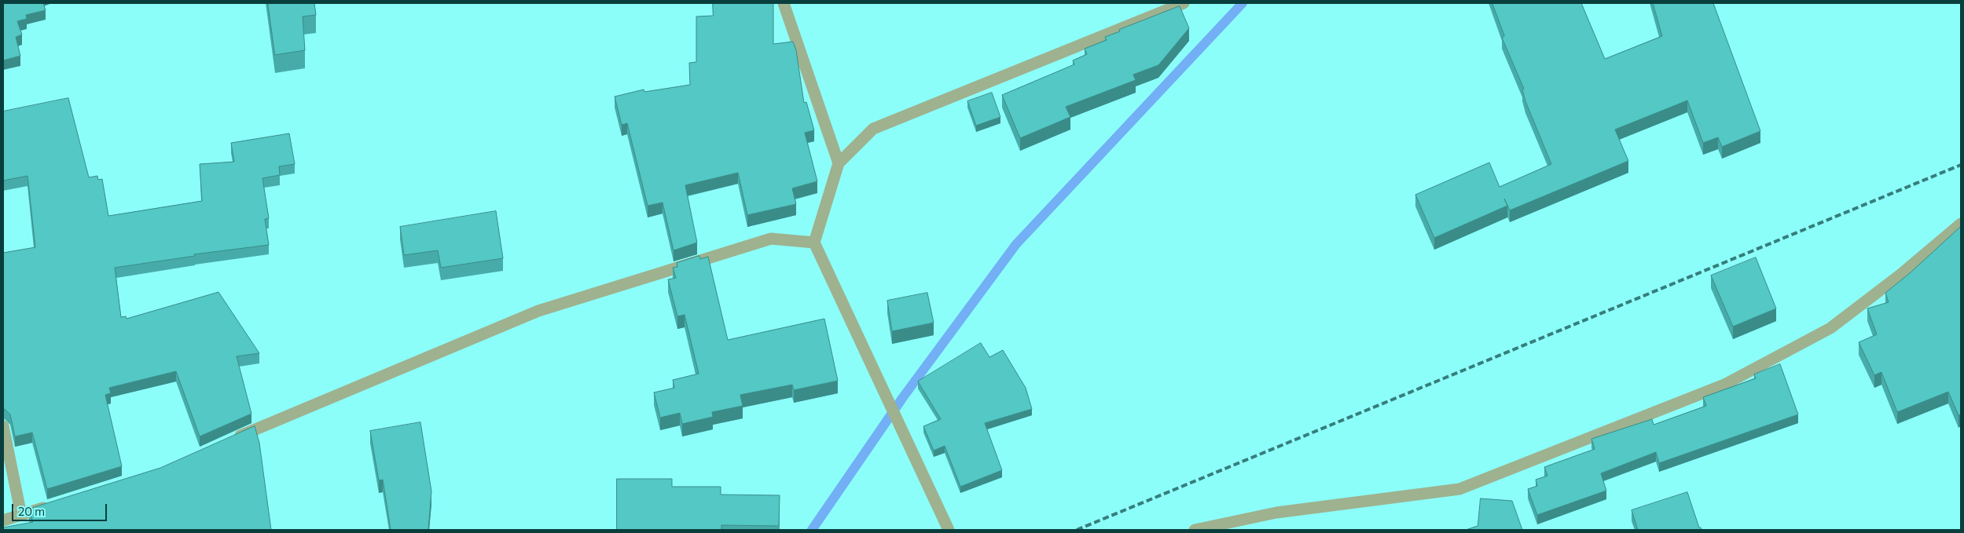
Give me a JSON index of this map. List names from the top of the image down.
{
  "scale_bar": "20 m"
}
